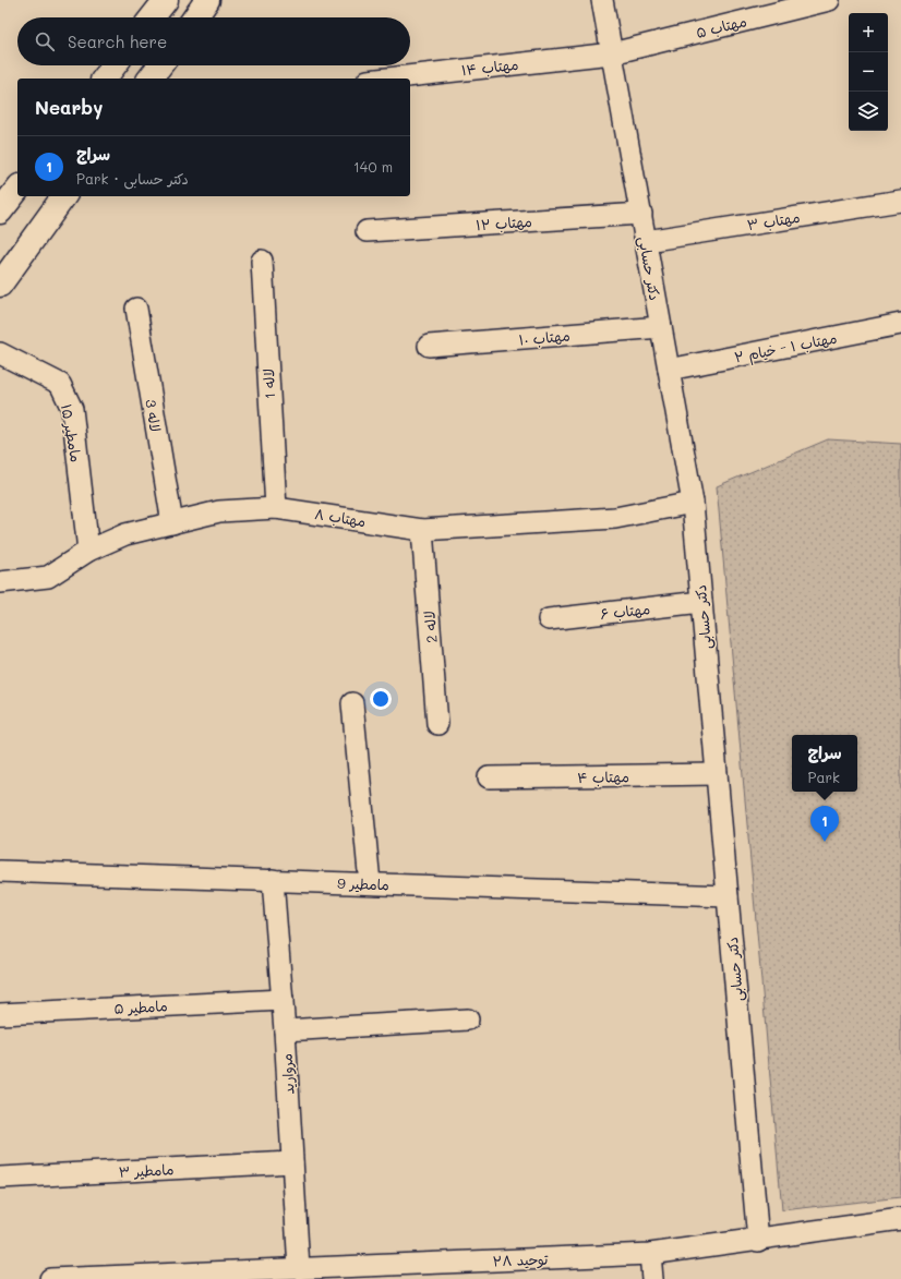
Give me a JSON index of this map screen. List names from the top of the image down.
{
  "streets": {
    "street": [
      "مهتاب ۵",
      "مهتاب ۱۴",
      "مهتاب ۳",
      "مهتاب ۱۲",
      "دکتر حسابی",
      "مهتاب ۱۰",
      "مهتاب ۱ - خیام ۲",
      "لاله 1",
      "لاله 3",
      "مامطیر ۱۵",
      "مهتاب ۸",
      "مهتاب ۶",
      "لاله 2",
      "مهتاب ۴",
      "مامطیر 9",
      "مامطیر ۵",
      "مروارید",
      "مامطیر ۳",
      "توحید ۲۸"
    ]
  },
  "crossings": [
    ["مهتاب ۵", "مهتاب ۱۴"],
    ["مهتاب ۵", "دکتر حسابی"],
    ["مهتاب ۱۴", "دکتر حسابی"],
    ["مهتاب ۳", "دکتر حسابی"],
    ["مهتاب ۱۲", "دکتر حسابی"],
    ["دکتر حسابی", "مهتاب ۱۰"],
    ["دکتر حسابی", "مهتاب ۱ - خیام ۲"],
    ["دکتر حسابی", "مهتاب ۸"],
    ["دکتر حسابی", "مهتاب ۶"],
    ["دکتر حسابی", "مهتاب ۴"],
    ["دکتر حسابی", "مامطیر 9"],
    ["دکتر حسابی", "توحید ۲۸"],
    ["لاله 1", "مهتاب ۸"],
    ["لاله 3", "مهتاب ۸"],
    ["مامطیر ۱۵", "مهتاب ۸"],
    ["مهتاب ۸", "لاله 2"],
    ["مامطیر 9", "مروارید"],
    ["مامطیر ۵", "مروارید"],
    ["مروارید", "مامطیر ۳"],
    ["مروارید", "توحید ۲۸"]
  ],
  "page": {
    "map_buttons": ["+", "−"],
    "search": "Search here",
    "heading": "Nearby",
    "list": [
      {
        "mark": "1",
        "name": "سراج",
        "note": "Park · دکتر حسابی",
        "value": "140 m"
      }
    ],
    "popup": ["سراج", "Park"],
    "pins": "1"
  }
}
